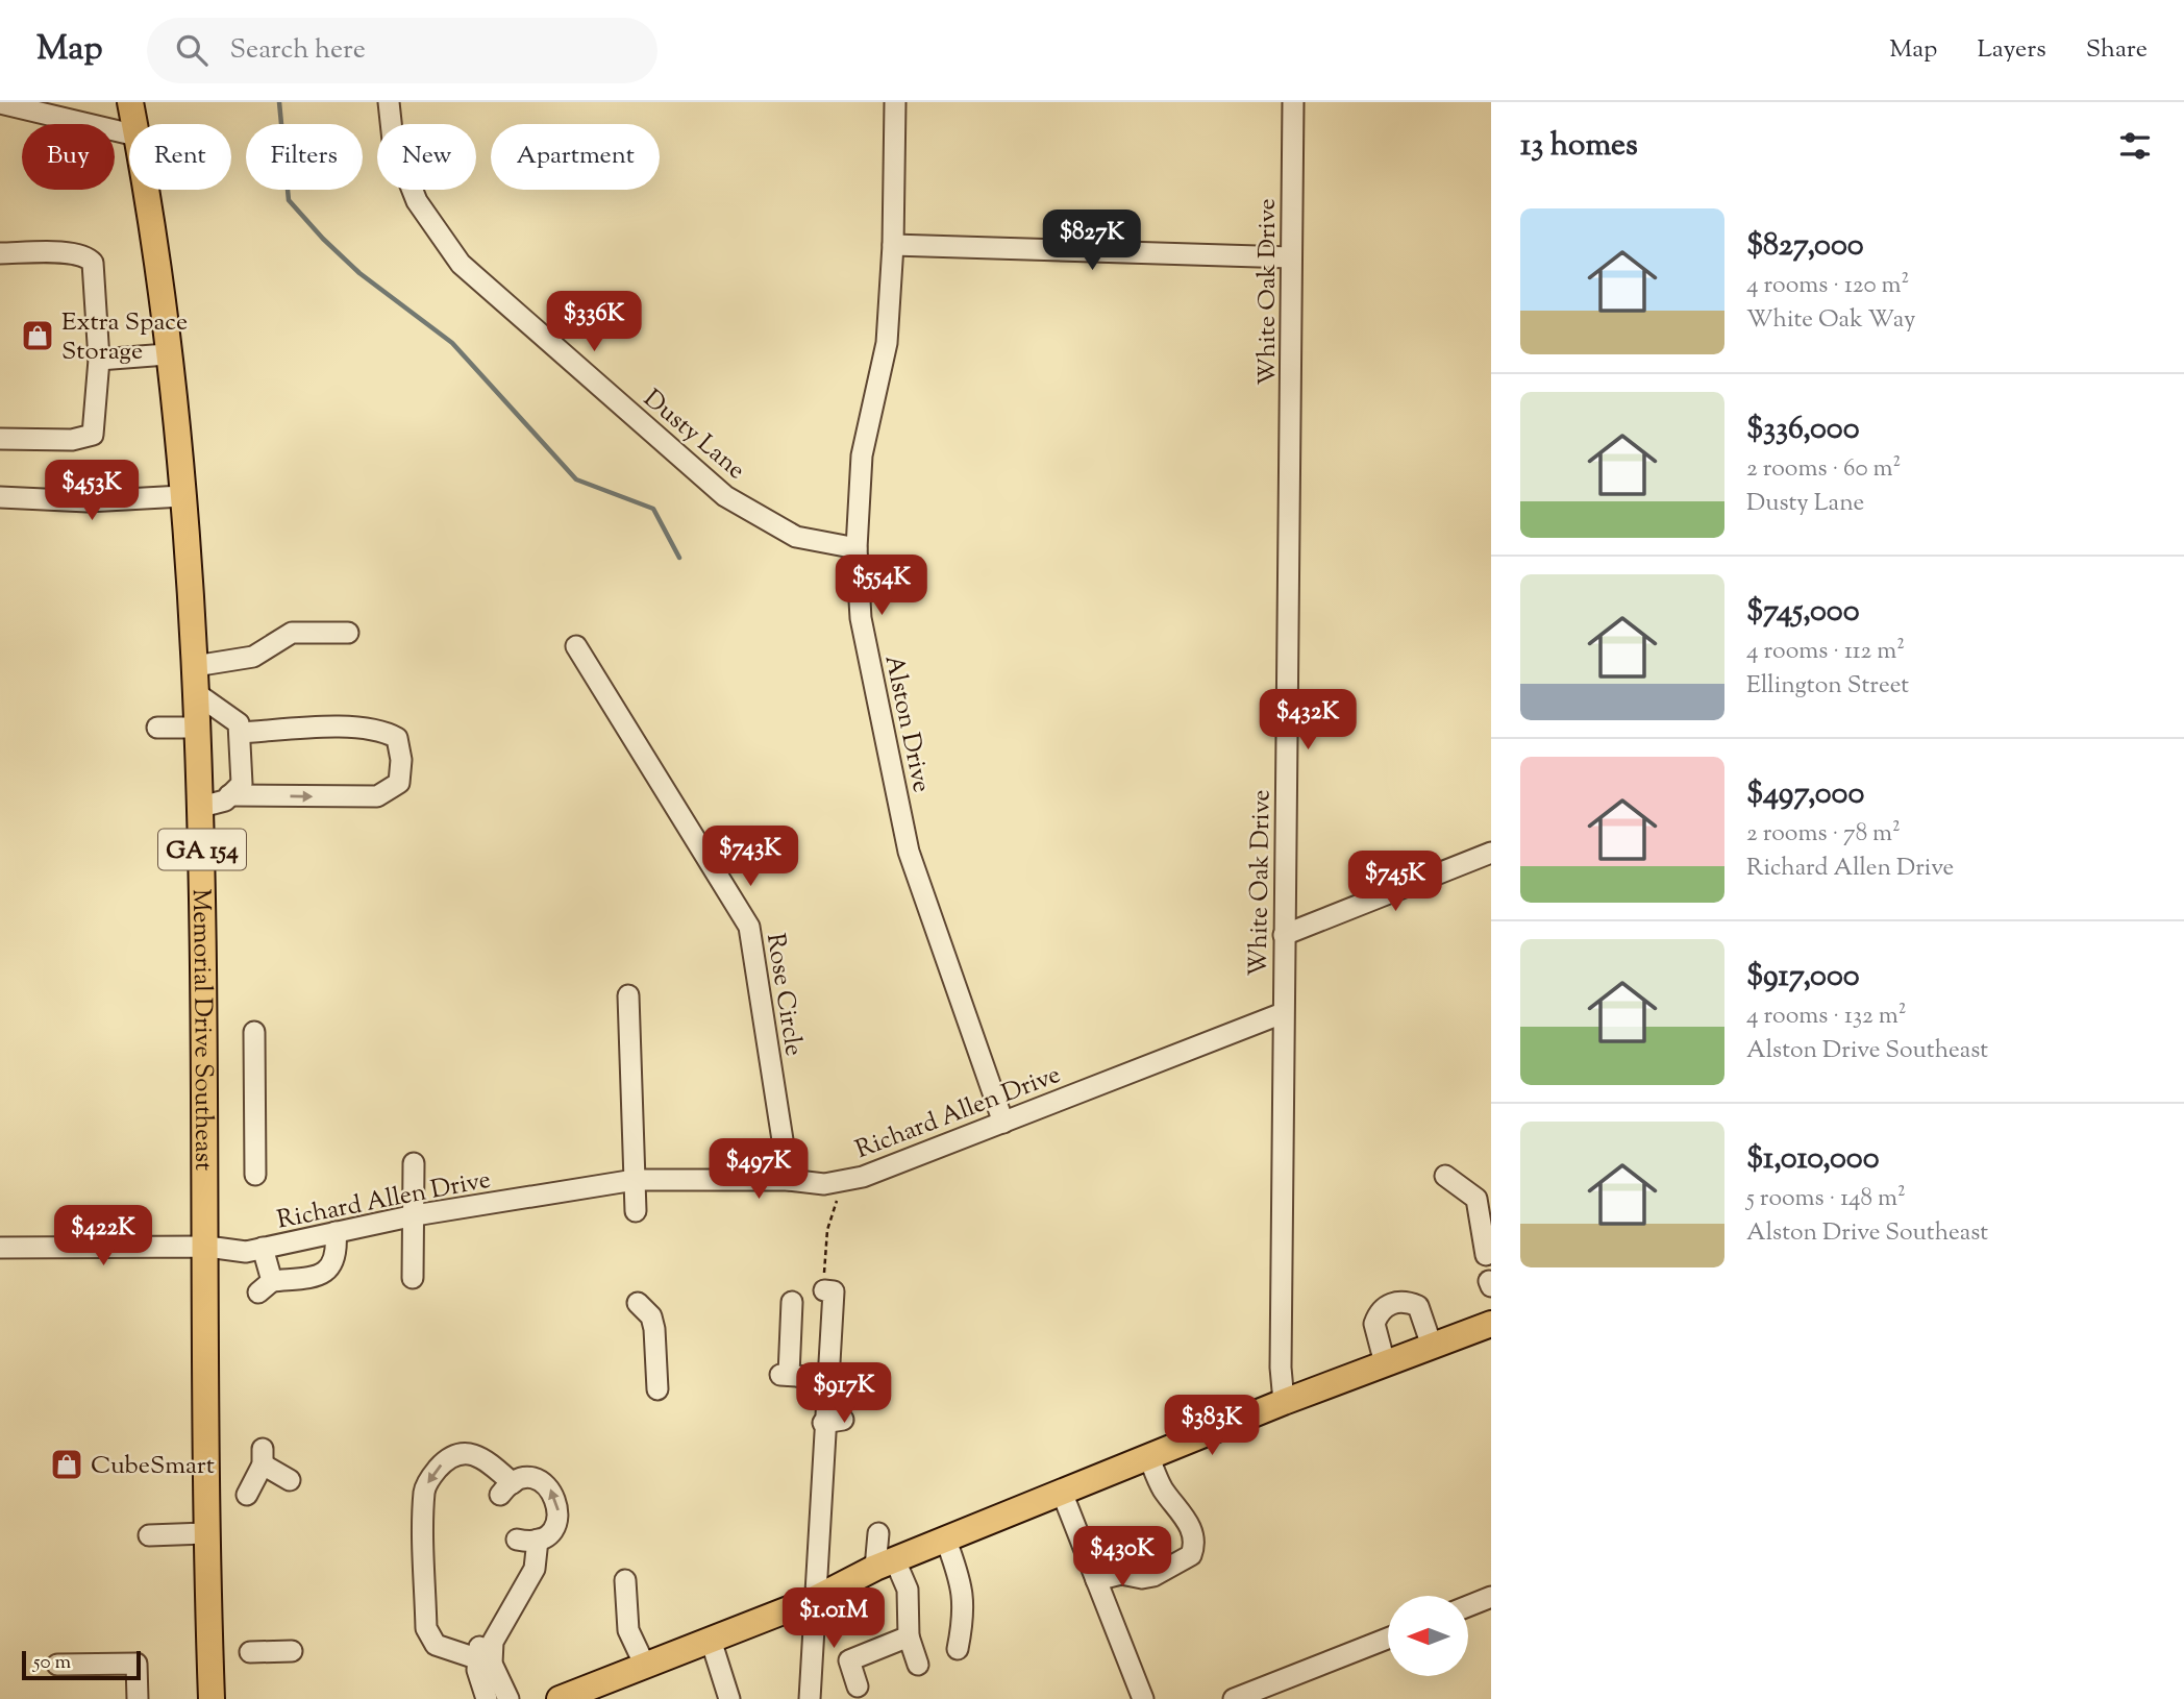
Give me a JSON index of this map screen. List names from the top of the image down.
{
  "streets": {
    "main road": ["GA 154", "Memorial Drive Southeast"],
    "street": [
      "White Oak Drive",
      "Dusty Lane",
      "Alston Drive",
      "Rose Circle",
      "Richard Allen Drive"
    ]
  },
  "crossings": [
    ["White Oak Drive", "Richard Allen Drive"],
    ["Dusty Lane", "Alston Drive"],
    ["Alston Drive", "Richard Allen Drive"],
    ["Rose Circle", "Richard Allen Drive"],
    ["Memorial Drive Southeast", "Richard Allen Drive"]
  ],
  "places": {
    "shop": ["Extra Space Storage", "CubeSmart"]
  },
  "scale_bar": "50 m",
  "north": "left",
  "page": {
    "header": "Map",
    "search": "Search here",
    "nav": ["Map", "Layers", "Share"],
    "heading": "13 homes",
    "chip": [
      "Buy",
      "Rent",
      "Filters",
      "New",
      "Apartment"
    ],
    "list": [
      {
        "name": "$827,000",
        "note": "4 rooms · 120 m² · White Oak Way"
      },
      {
        "name": "$336,000",
        "note": "2 rooms · 60 m² · Dusty Lane"
      },
      {
        "name": "$745,000",
        "note": "4 rooms · 112 m² · Ellington Street"
      },
      {
        "name": "$497,000",
        "note": "2 rooms · 78 m² · Richard Allen Drive"
      },
      {
        "name": "$917,000",
        "note": "4 rooms · 132 m² · Alston Drive Southeast"
      },
      {
        "name": "$1,010,000",
        "note": "5 rooms · 148 m² · Alston Drive Southeast"
      }
    ],
    "price": [
      "$827K",
      "$336K",
      "$453K",
      "$554K",
      "$432K",
      "$743K",
      "$745K",
      "$497K",
      "$422K",
      "$917K",
      "$383K",
      "$430K",
      "$1.01M"
    ],
    "scale": "50 m"
  }
}
